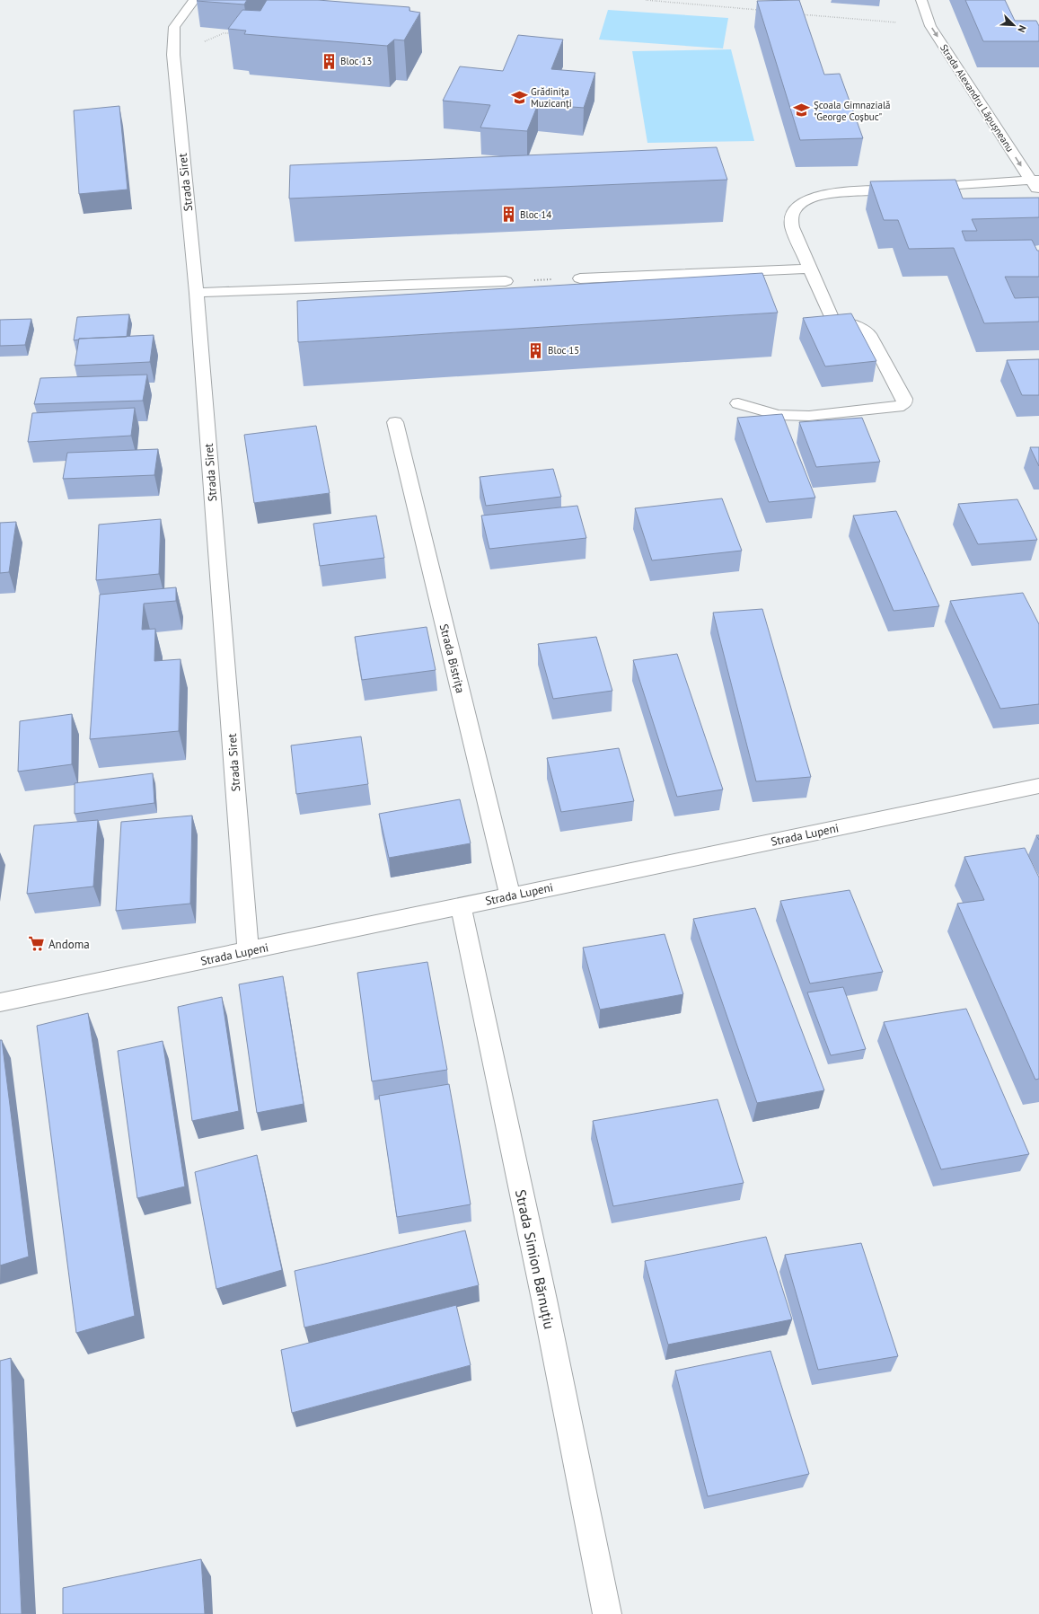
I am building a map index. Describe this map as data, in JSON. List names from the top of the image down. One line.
{"streets":{"street":["Strada Alexandru Lăpușneanu","Strada Siret","Strada Bistrița","Strada Lupeni","Strada Simion Bărnuțiu"]},"crossings":[["Strada Siret","Strada Lupeni"],["Strada Bistrița","Strada Lupeni"],["Strada Lupeni","Strada Simion Bărnuțiu"]],"one_way":["Strada Alexandru Lăpușneanu"],"places":{"building":["Bloc 13","Bloc 14","Bloc 15"],"school or university":["Grădinița Muzicanți","Şcoala Gimnazială \"George Coşbuc\""],"supermarket":["Andoma"]},"north":"bottom right"}
